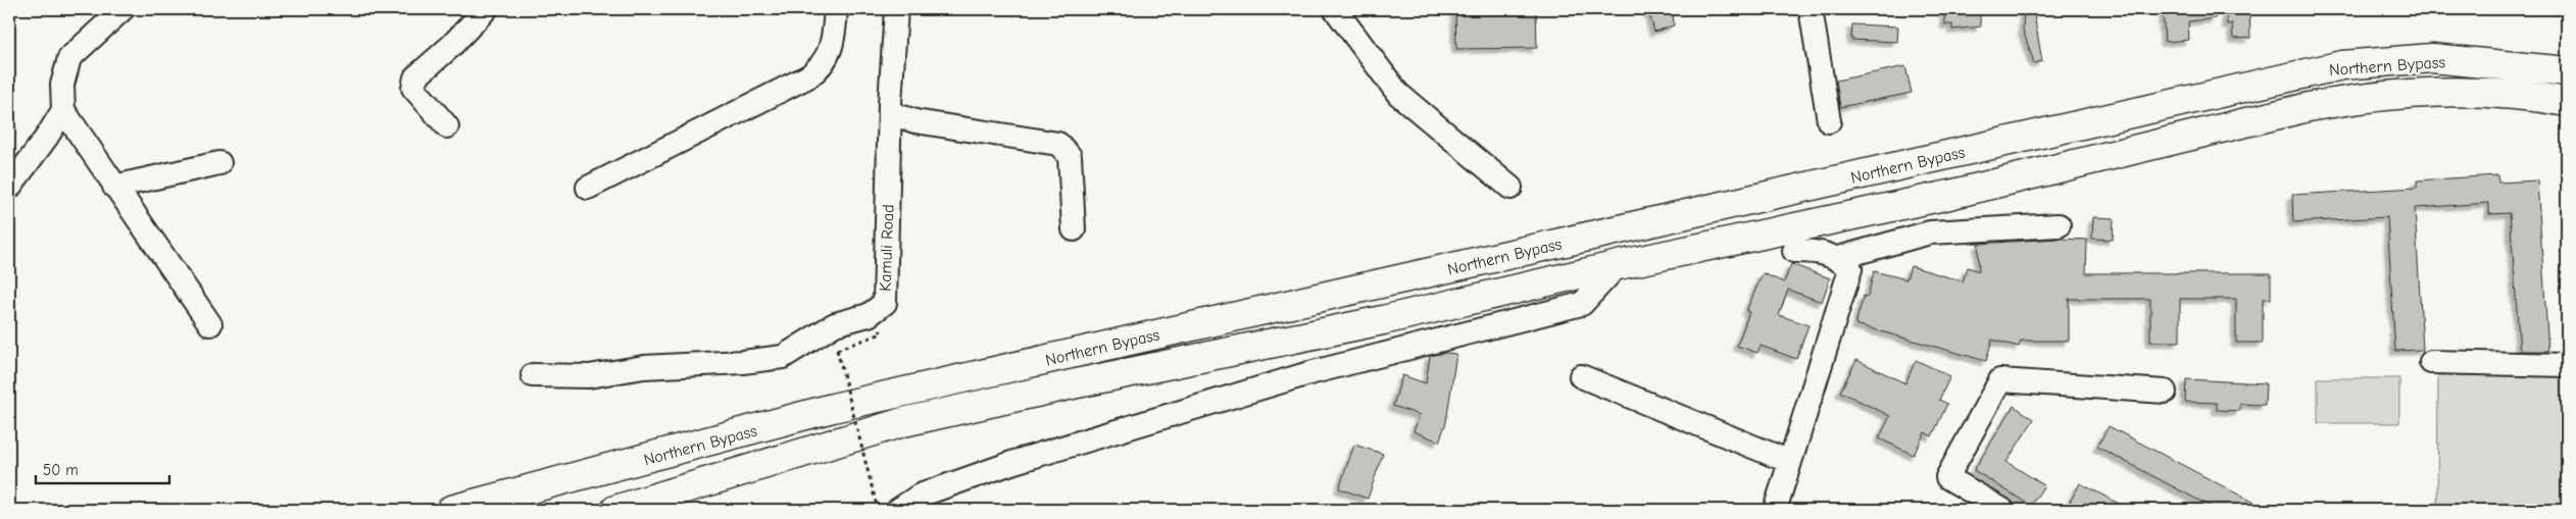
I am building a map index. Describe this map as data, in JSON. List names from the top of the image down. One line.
{"streets":{"highway":["Northern Bypass"],"street":["Kamuli Road"]},"scale_bar":"50 m"}
